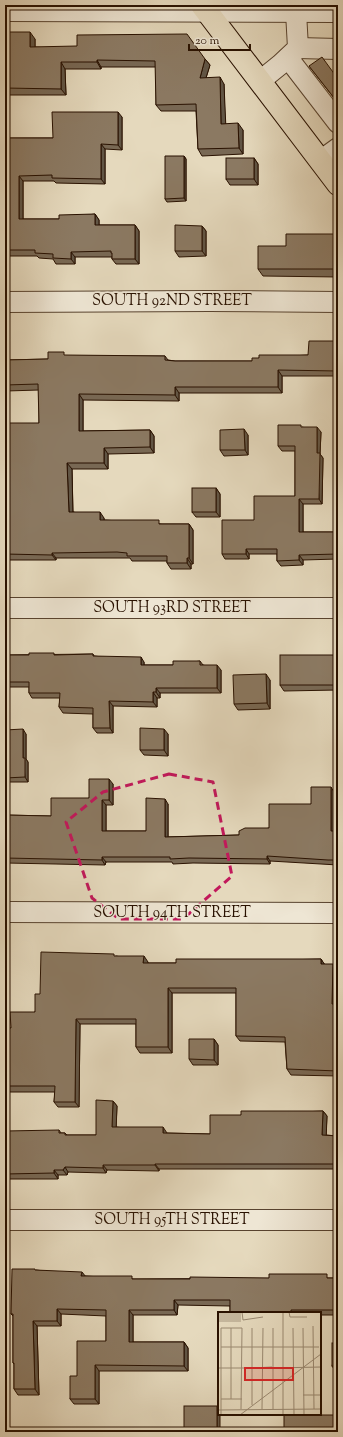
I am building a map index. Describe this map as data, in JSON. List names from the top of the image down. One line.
{"streets":{"street":["SOUTH 92ND STREET","SOUTH 93RD STREET","SOUTH 94TH STREET","SOUTH 95TH STREET"]},"scale_bar":"20 m"}
